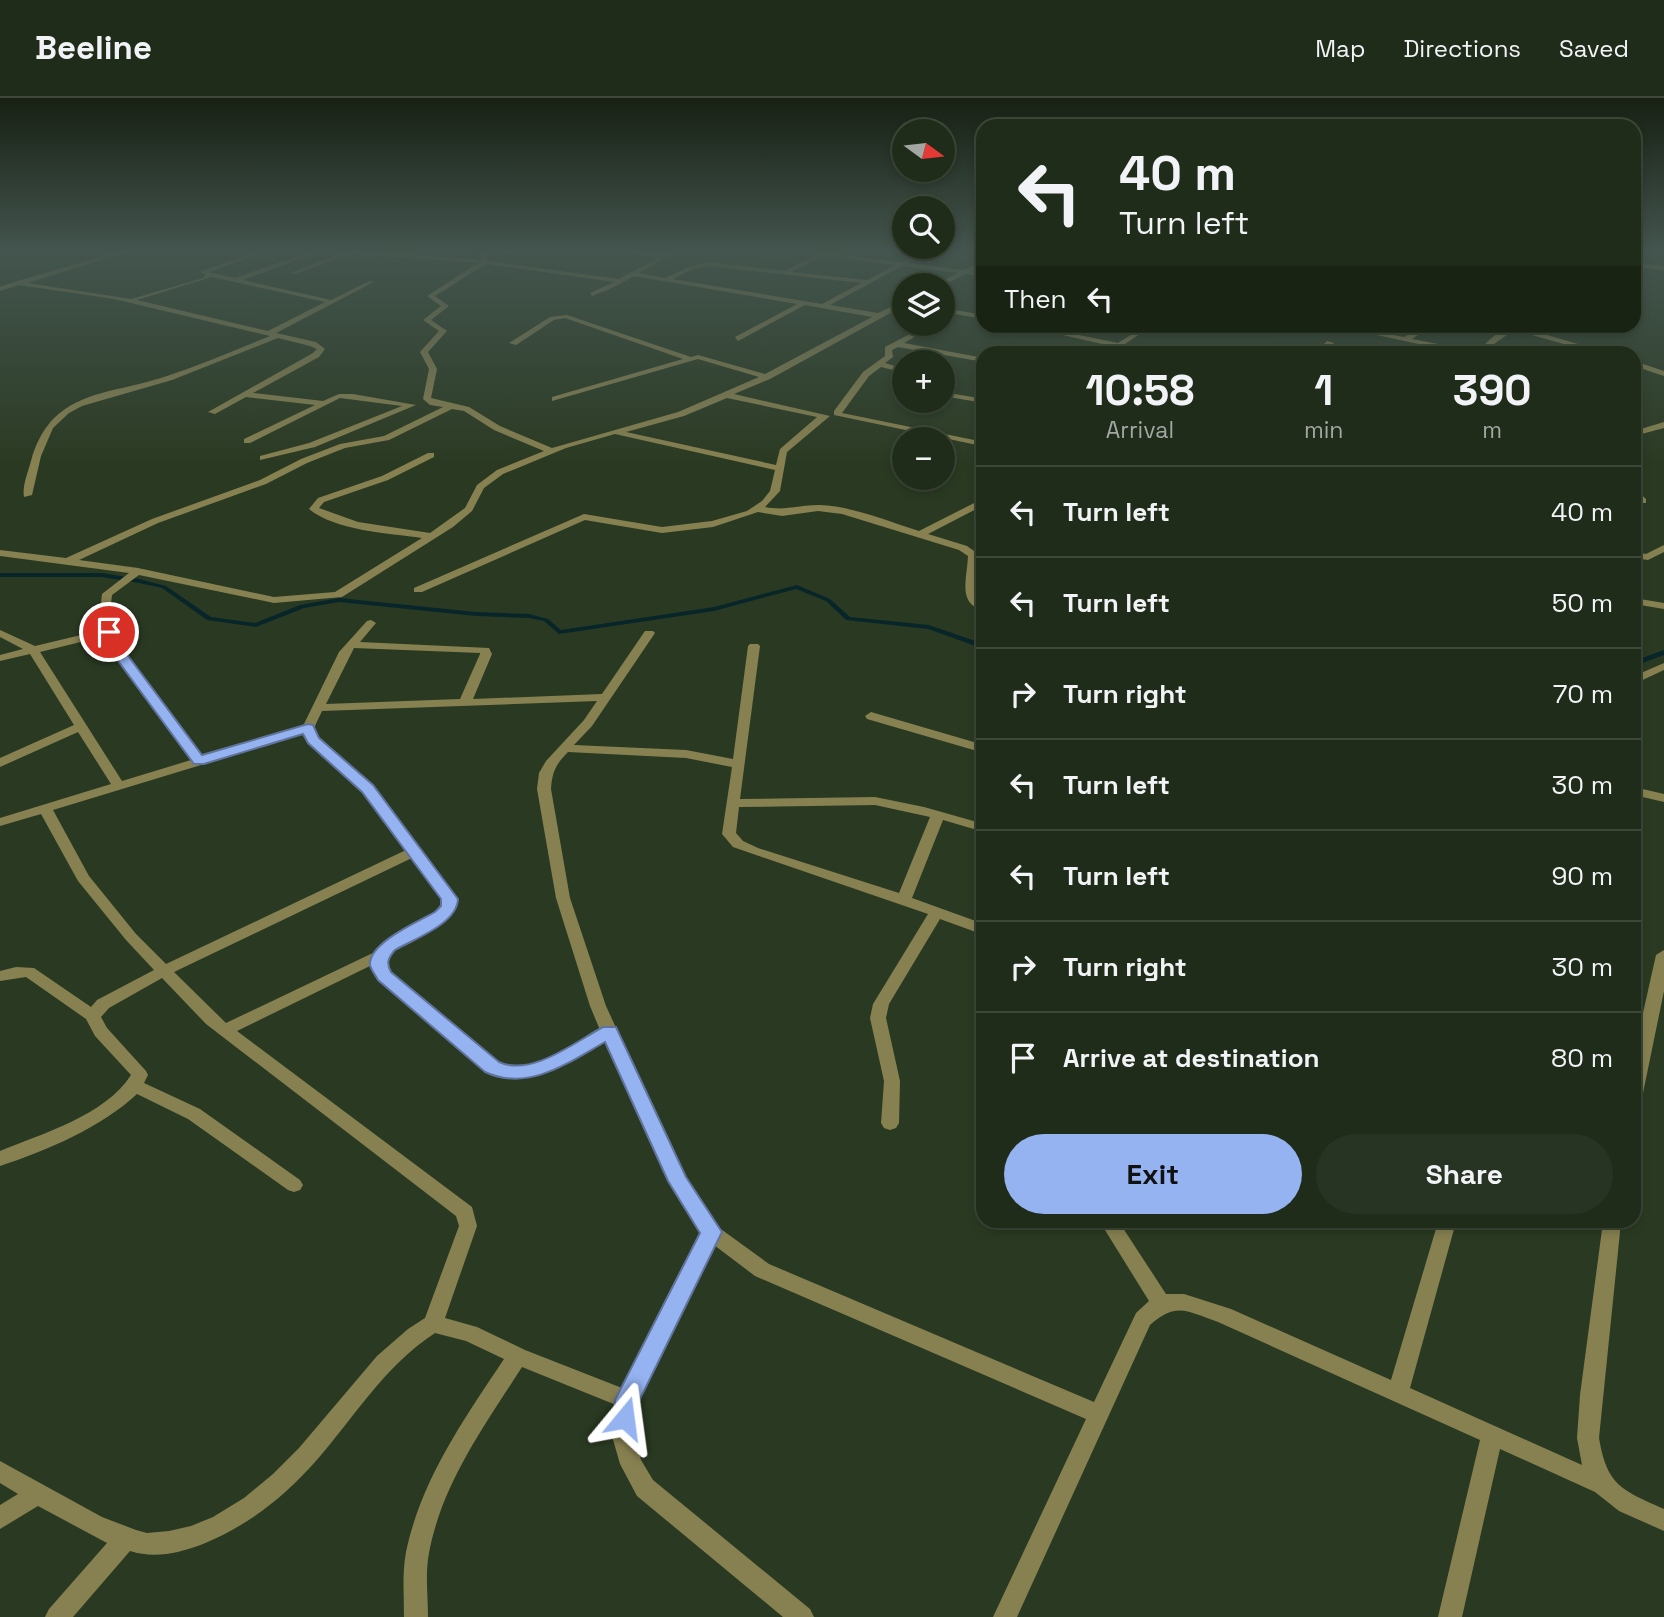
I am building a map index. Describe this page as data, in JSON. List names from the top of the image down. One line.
{"north":"right","page":{"header":"Beeline","nav":["Map","Directions","Saved"],"map_buttons":["+","−"],"turn":["40 m","Turn left"],"then":"Then","eta":["10:58","Arrival","1","min","390","m"],"list":[{"name":"Turn left","value":"40 m"},{"name":"Turn left","value":"50 m"},{"name":"Turn right","value":"70 m"},{"name":"Turn left","value":"30 m"},{"name":"Turn left","value":"90 m"},{"name":"Turn right","value":"30 m"},{"name":"Arrive at destination","value":"80 m"}],"buttons":["Exit","Share"]}}
